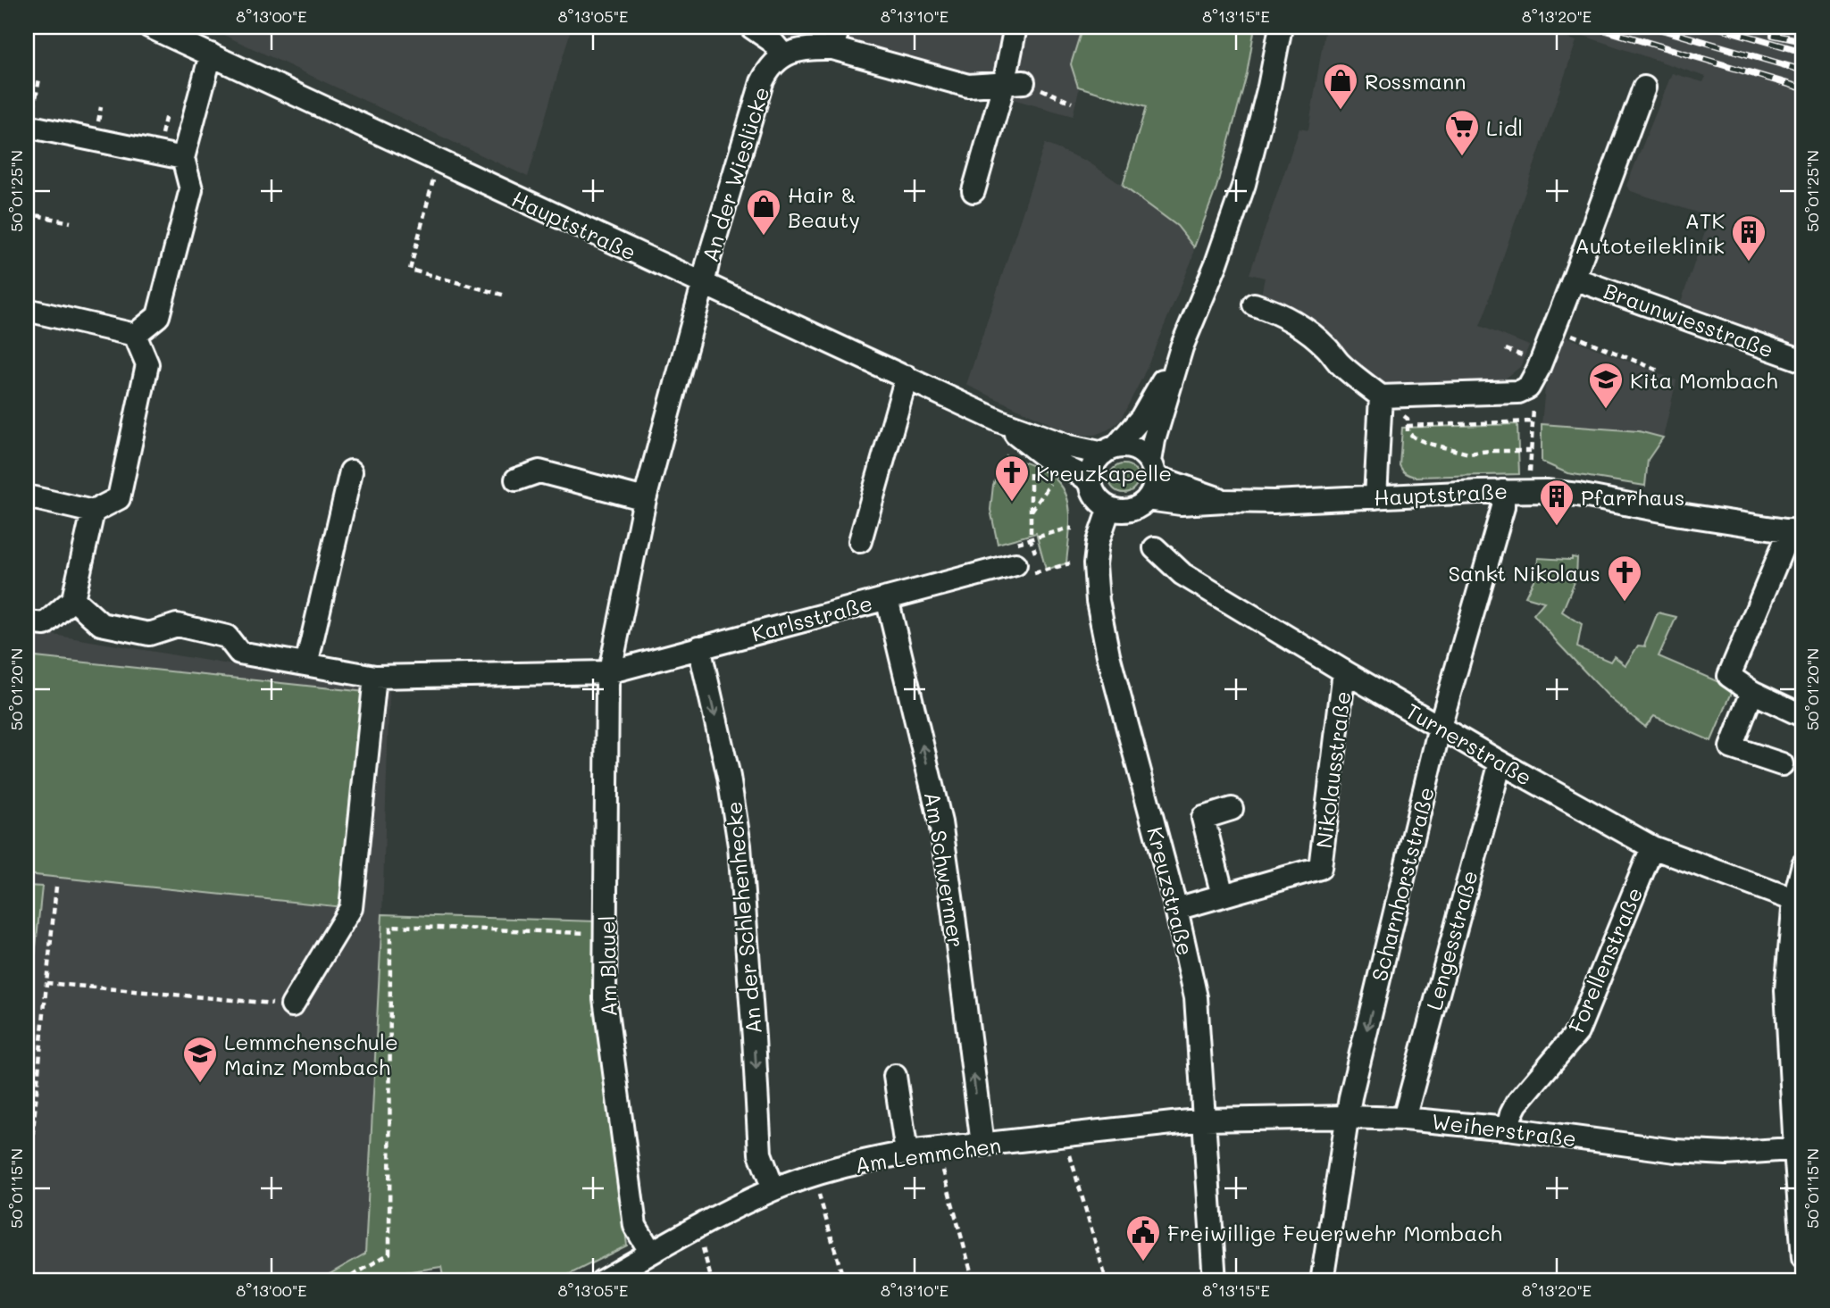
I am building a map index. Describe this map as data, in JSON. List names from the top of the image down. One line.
{"streets":{"street":["An der Wieslücke","Hauptstraße","Braunwiesstraße","Karlsstraße","Turnerstraße","Nikolausstraße","Am Schwermer","Scharnhorststraße","Kreuzstraße","An der Schlehenhecke","Lengesstraße","Forellenstraße","Am Blauel","Weiherstraße","Am Lemmchen"]},"crossings":[["An der Wieslücke","Hauptstraße"],["Hauptstraße","Scharnhorststraße"],["Hauptstraße","Kreuzstraße"],["Karlsstraße","Am Schwermer"],["Karlsstraße","An der Schlehenhecke"],["Karlsstraße","Am Blauel"],["Turnerstraße","Nikolausstraße"],["Turnerstraße","Scharnhorststraße"],["Turnerstraße","Lengesstraße"],["Turnerstraße","Forellenstraße"],["Nikolausstraße","Kreuzstraße"],["Am Schwermer","Am Lemmchen"],["Scharnhorststraße","Weiherstraße"],["Kreuzstraße","Weiherstraße"],["Kreuzstraße","Am Lemmchen"],["An der Schlehenhecke","Am Lemmchen"],["Lengesstraße","Weiherstraße"],["Forellenstraße","Weiherstraße"],["Am Blauel","Am Lemmchen"],["Weiherstraße","Am Lemmchen"]],"one_way":["Am Schwermer","Scharnhorststraße","An der Schlehenhecke"],"places":{"shop":["Rossmann","Hair & Beauty"],"supermarket":["Lidl"],"building":["ATK Autoteileklinik","Pfarrhaus"],"school or university":["Kita Mombach","Lemmchenschule Mainz Mombach"],"church":["Kreuzkapelle","Sankt Nikolaus"],"public building":["Freiwillige Feuerwehr Mombach"]},"coordinates":["8°13'00\"E","8°13'05\"E","8°13'10\"E","8°13'15\"E","8°13'20\"E","50°01'25\"N","50°01'20\"N","50°01'15\"N"]}
